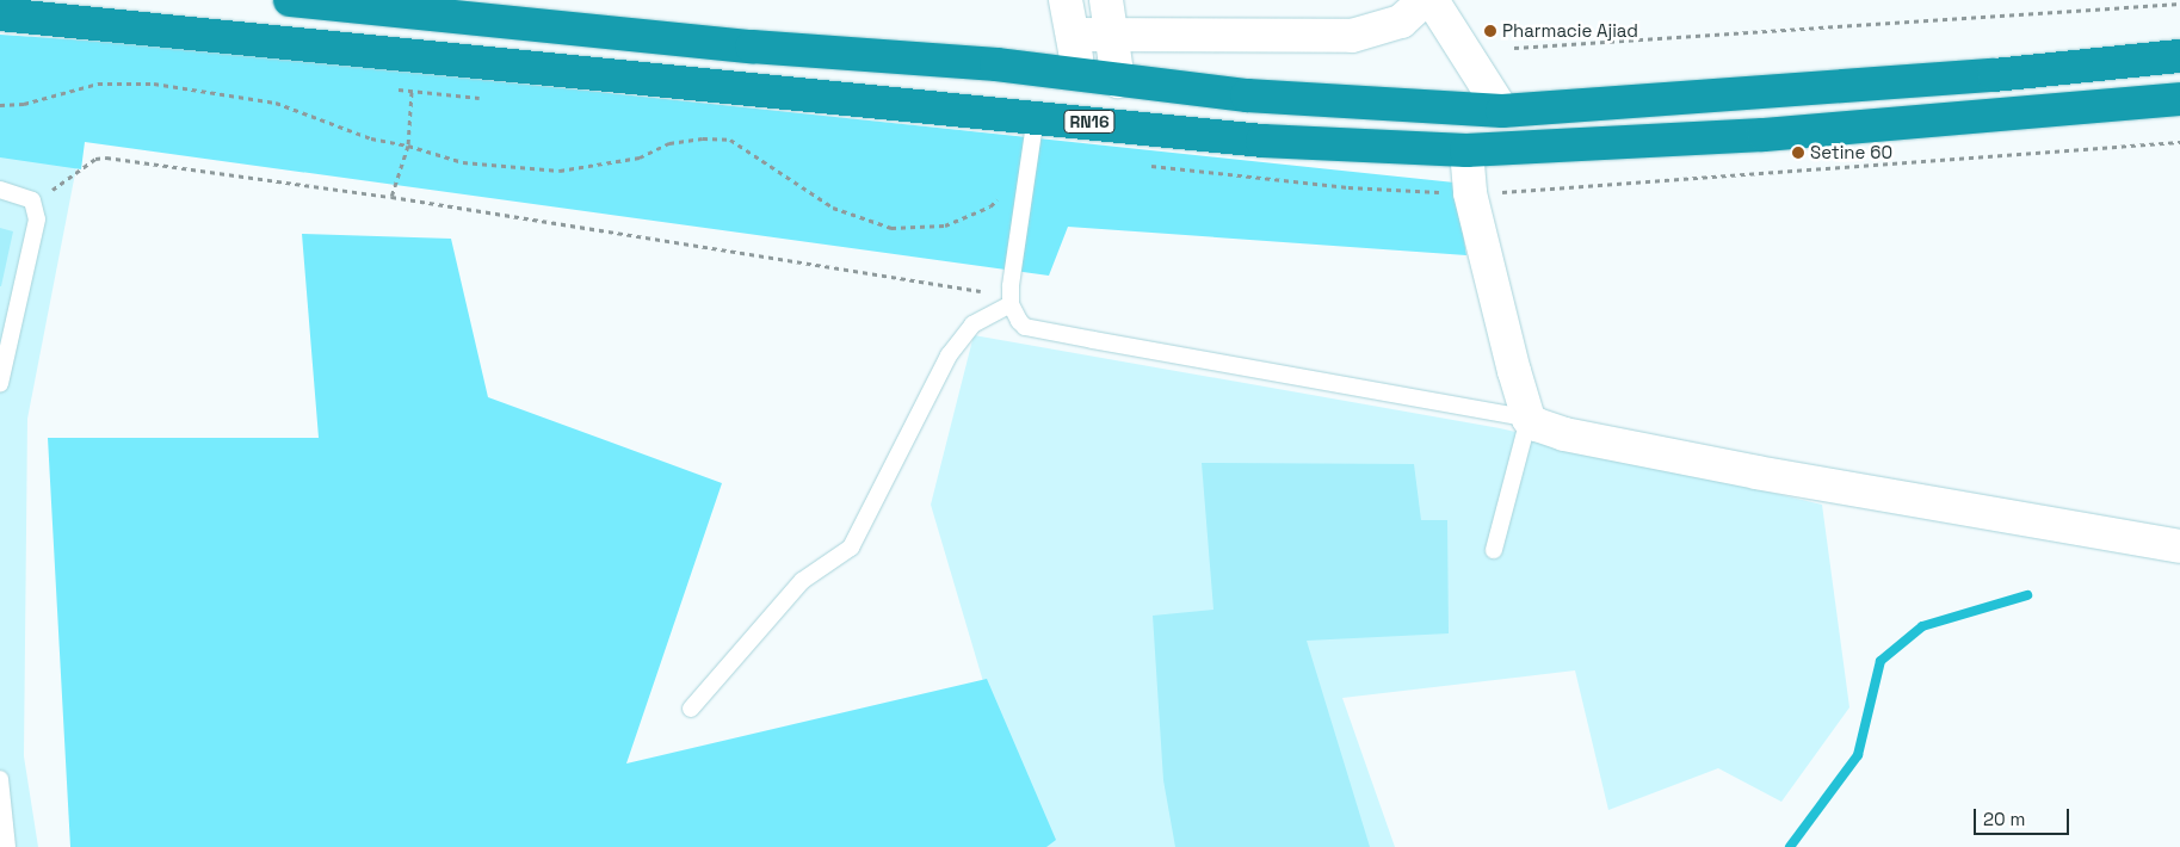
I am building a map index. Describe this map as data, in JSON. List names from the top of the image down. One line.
{"streets":{"highway":["RN16"]},"places":["Pharmacie Ajiad","Setine 60"],"scale_bar":"20 m"}
